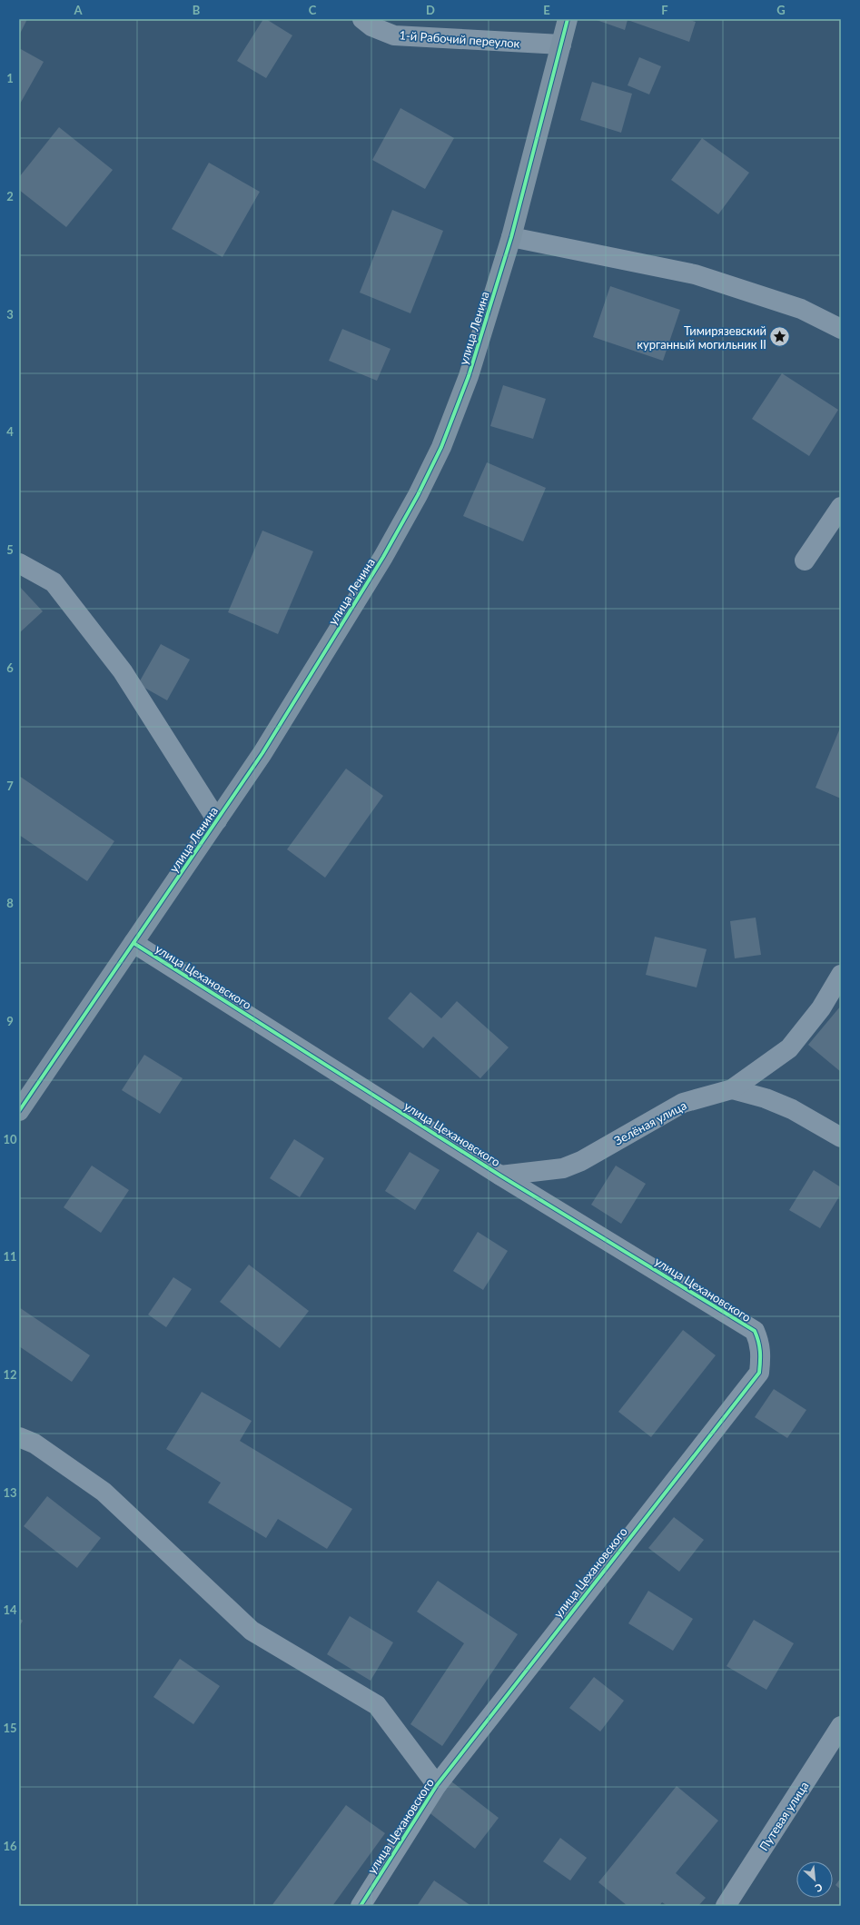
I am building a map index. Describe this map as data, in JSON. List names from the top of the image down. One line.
{"streets":{"street":["1-й Рабочий переулок","улица Ленина","улица Цехановского","Зелёная улица","Путевая улица"]},"crossings":[["1-й Рабочий переулок","улица Ленина"],["улица Ленина","улица Цехановского"],["улица Цехановского","Зелёная улица"]],"places":{"place":["Тимирязевский курганный могильник II"]},"north":"bottom right","grid":{"columns":["A","B","C","D","E","F","G"],"rows":["1","2","3","4","5","6","7","8","9","10","11","12","13","14","15","16"]}}
